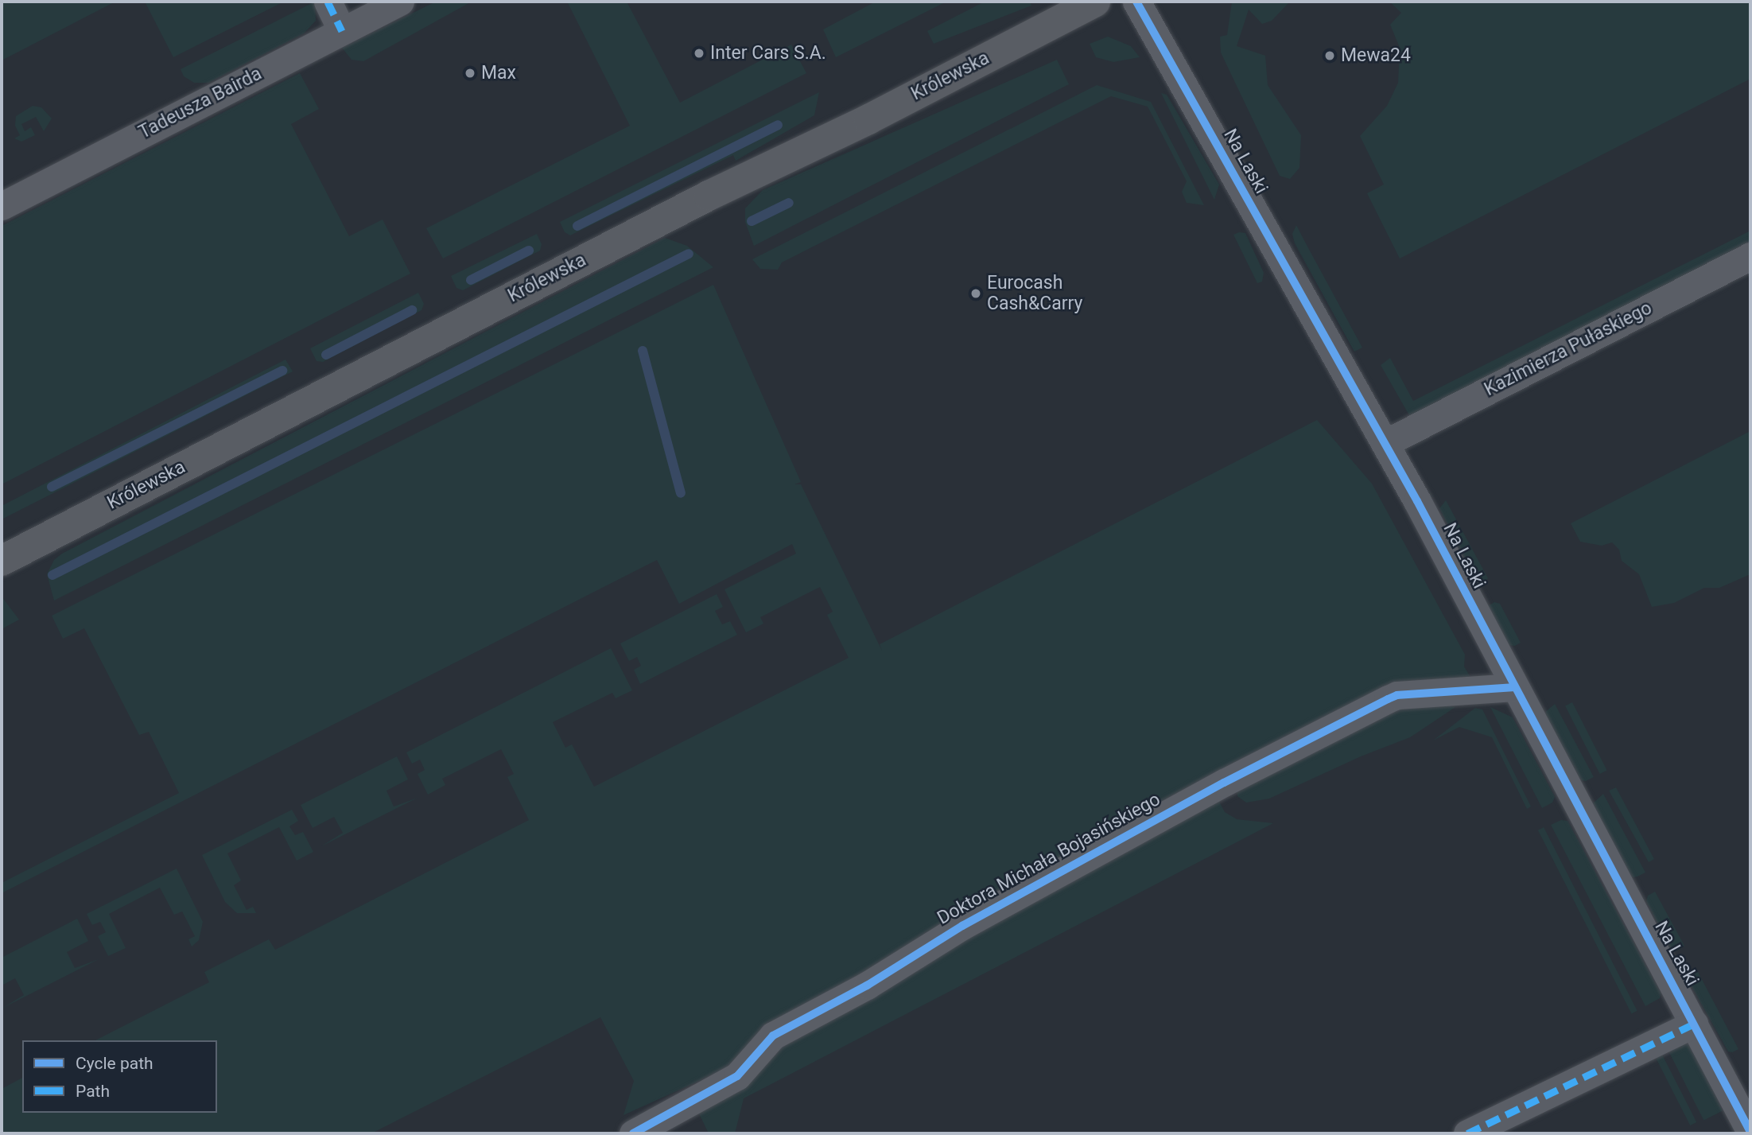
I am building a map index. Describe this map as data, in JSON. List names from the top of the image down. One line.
{"streets":{"main road":["Królewska"],"street":["Tadeusza Bairda","Na Laski","Kazimierza Pułaskiego","Doktora Michała Bojasińskiego"]},"crossings":[["Na Laski","Kazimierza Pułaskiego"],["Na Laski","Doktora Michała Bojasińskiego"]],"places":["Inter Cars S.A.","Mewa24","Max","Eurocash Cash&Carry"],"legend":["Cycle path","Path"]}
